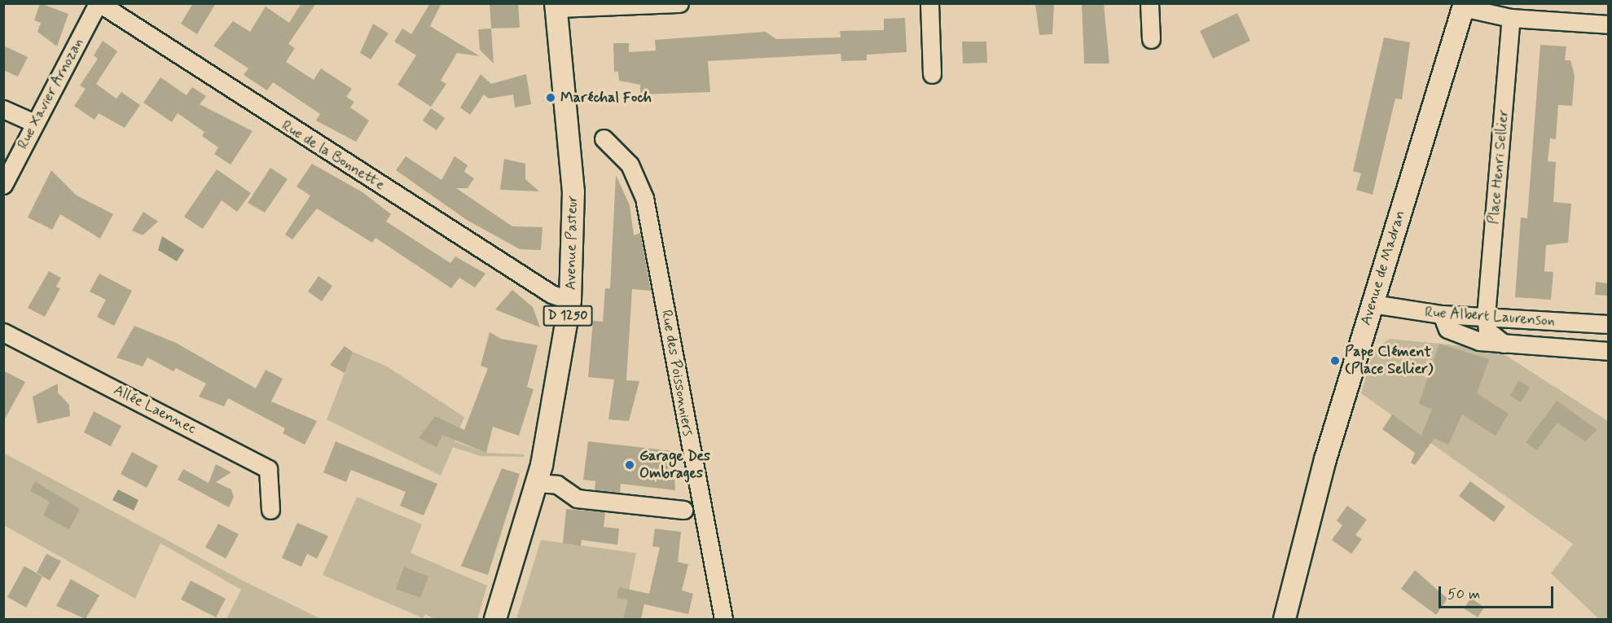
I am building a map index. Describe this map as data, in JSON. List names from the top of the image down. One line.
{"streets":{"main road":["Avenue Pasteur","Avenue de Madran","D 1250"],"street":["Rue Xavier Arnozan","Rue de la Bonnette","Place Henri Sellier","Rue Albert Laurenson","Rue des Poissonniers","Allée Laennec"]},"crossings":[["Rue Xavier Arnozan","Rue de la Bonnette"],["Rue de la Bonnette","Avenue Pasteur"],["Place Henri Sellier","Rue Albert Laurenson"],["Avenue de Madran","Rue Albert Laurenson"]],"places":["Maréchal Foch","Pape Clément (Place Sellier)","Garage Des Ombrages"],"scale_bar":"50 m"}
